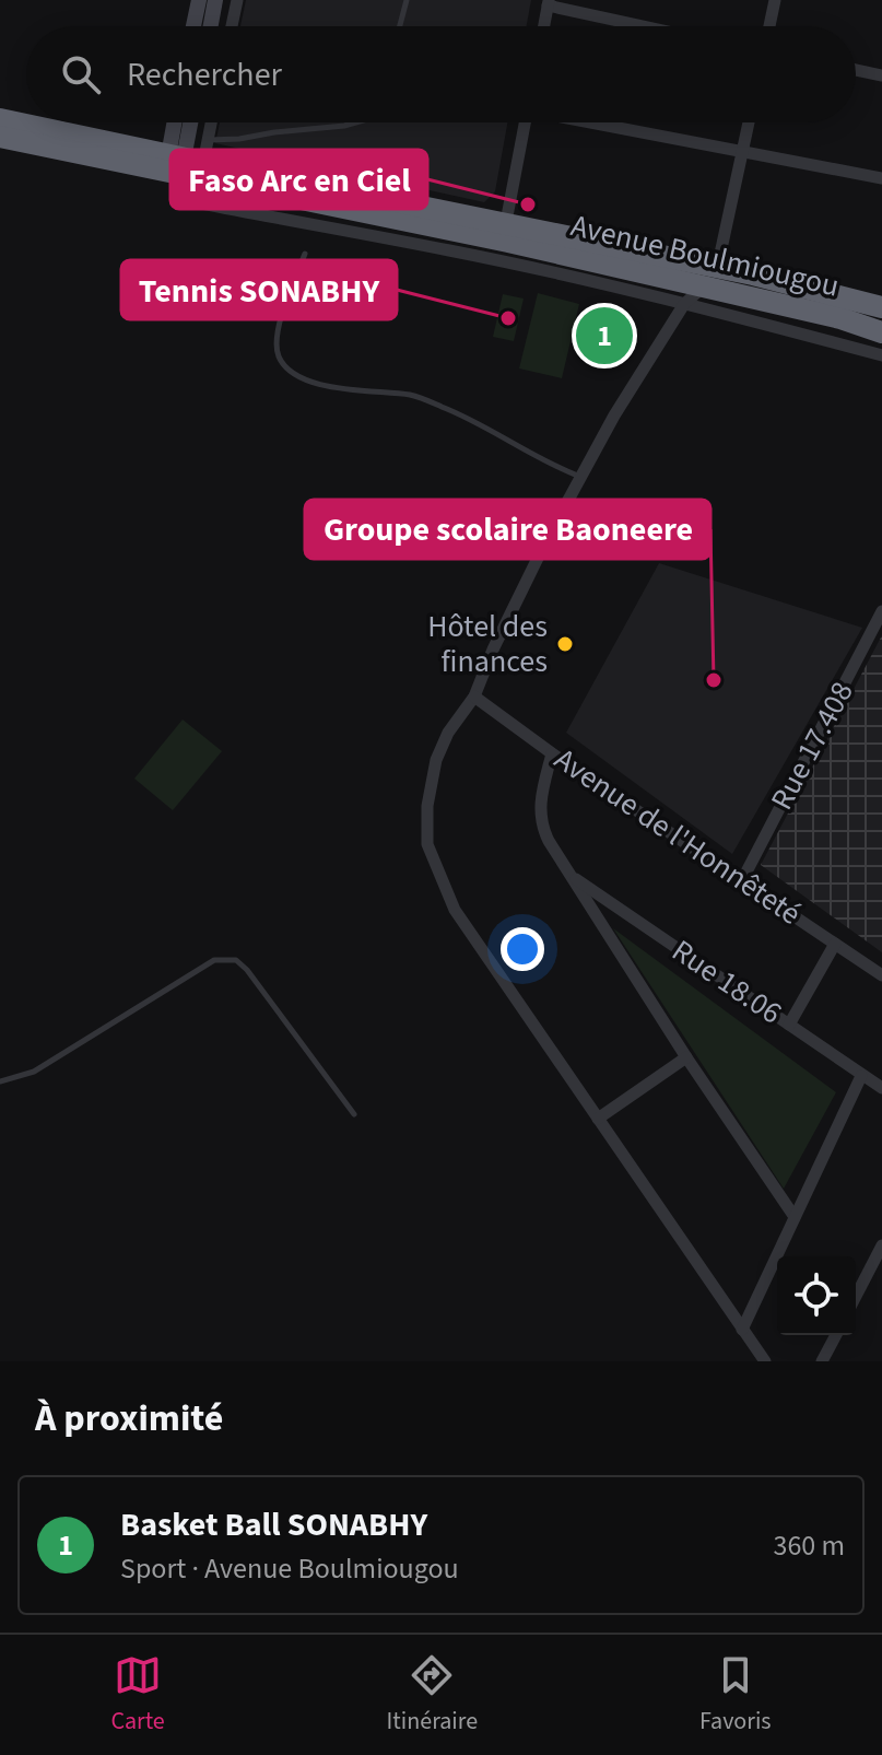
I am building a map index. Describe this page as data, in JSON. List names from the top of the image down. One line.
{"streets":{"highway":["Avenue Boulmiougou"],"street":["Rue 17.408","Avenue de l'Honnêteté","Rue 18.06"]},"crossings":[["Rue 17.408","Avenue de l'Honnêteté"]],"places":["Faso Arc en Ciel","Tennis SONABHY","Hôtel des finances","Groupe scolaire Baoneere"],"page":{"search":"Rechercher","pins":"1","heading":"À proximité","list":[{"mark":"1","name":"Basket Ball SONABHY","note":"Sport · Avenue Boulmiougou","value":"360 m"}],"nav":["Carte","Itinéraire","Favoris"]}}
